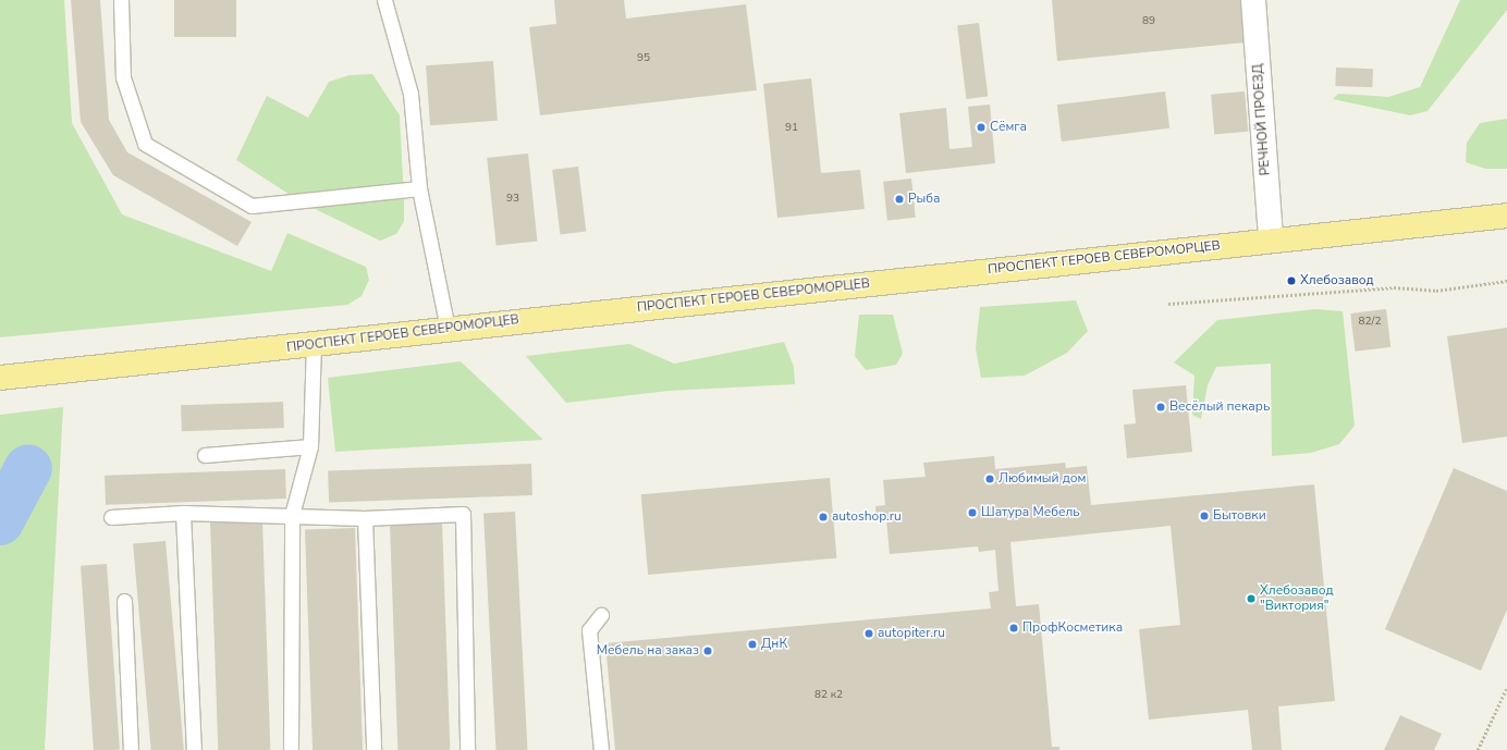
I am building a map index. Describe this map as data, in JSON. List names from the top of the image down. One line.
{"streets":{"main road":["ПРОСПЕКТ ГЕРОЕВ СЕВЕРОМОРЦЕВ"],"street":["РЕЧНОЙ ПРОЕЗД"]},"crossings":[["РЕЧНОЙ ПРОЕЗД","ПРОСПЕКТ ГЕРОЕВ СЕВЕРОМОРЦЕВ"]],"places":["Сёмга","Рыба","Хлебозавод","Весёлый пекарь","Любимый дом","Шатура Мебель","Бытовки","autoshop.ru","Хлебозавод \"Виктория\"","ПрофКосметика","autopiter.ru","ДнК","Мебель на заказ"],"house_numbers":["89","95","91","93","82/2","82 к2"]}
